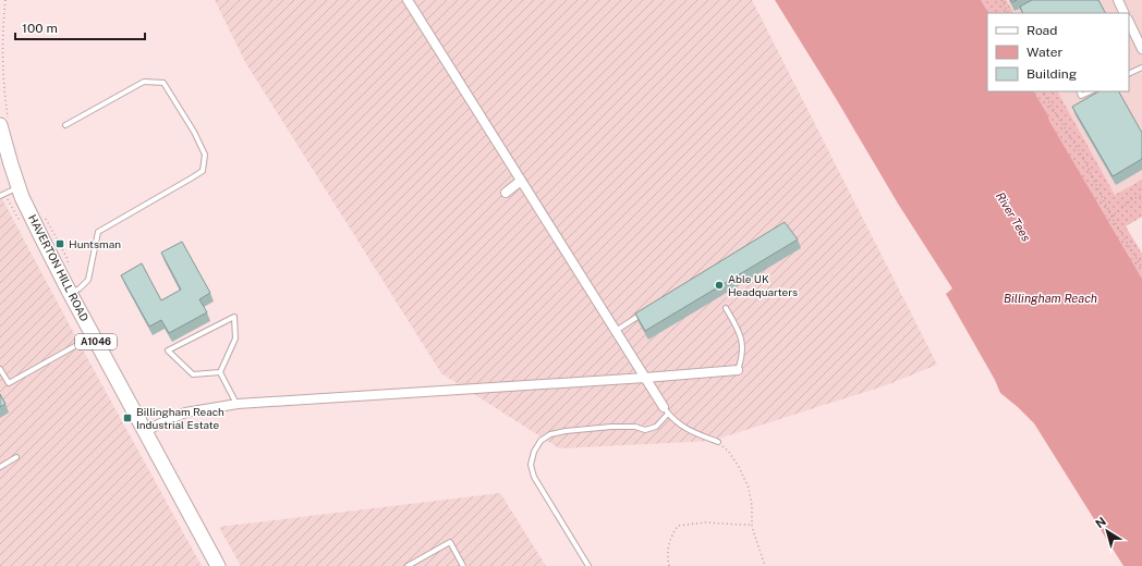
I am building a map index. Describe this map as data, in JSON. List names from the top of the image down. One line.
{"streets":{"main road":["HAVERTON HILL ROAD","A1046"]},"water":["River Tees","Billingham Reach"],"places":{"transit":["Huntsman","Billingham Reach Industrial Estate"],"other":["Able UK Headquarters"]},"legend":["Road","Water","Building"],"scale_bar":"100 m","north":"top left"}
